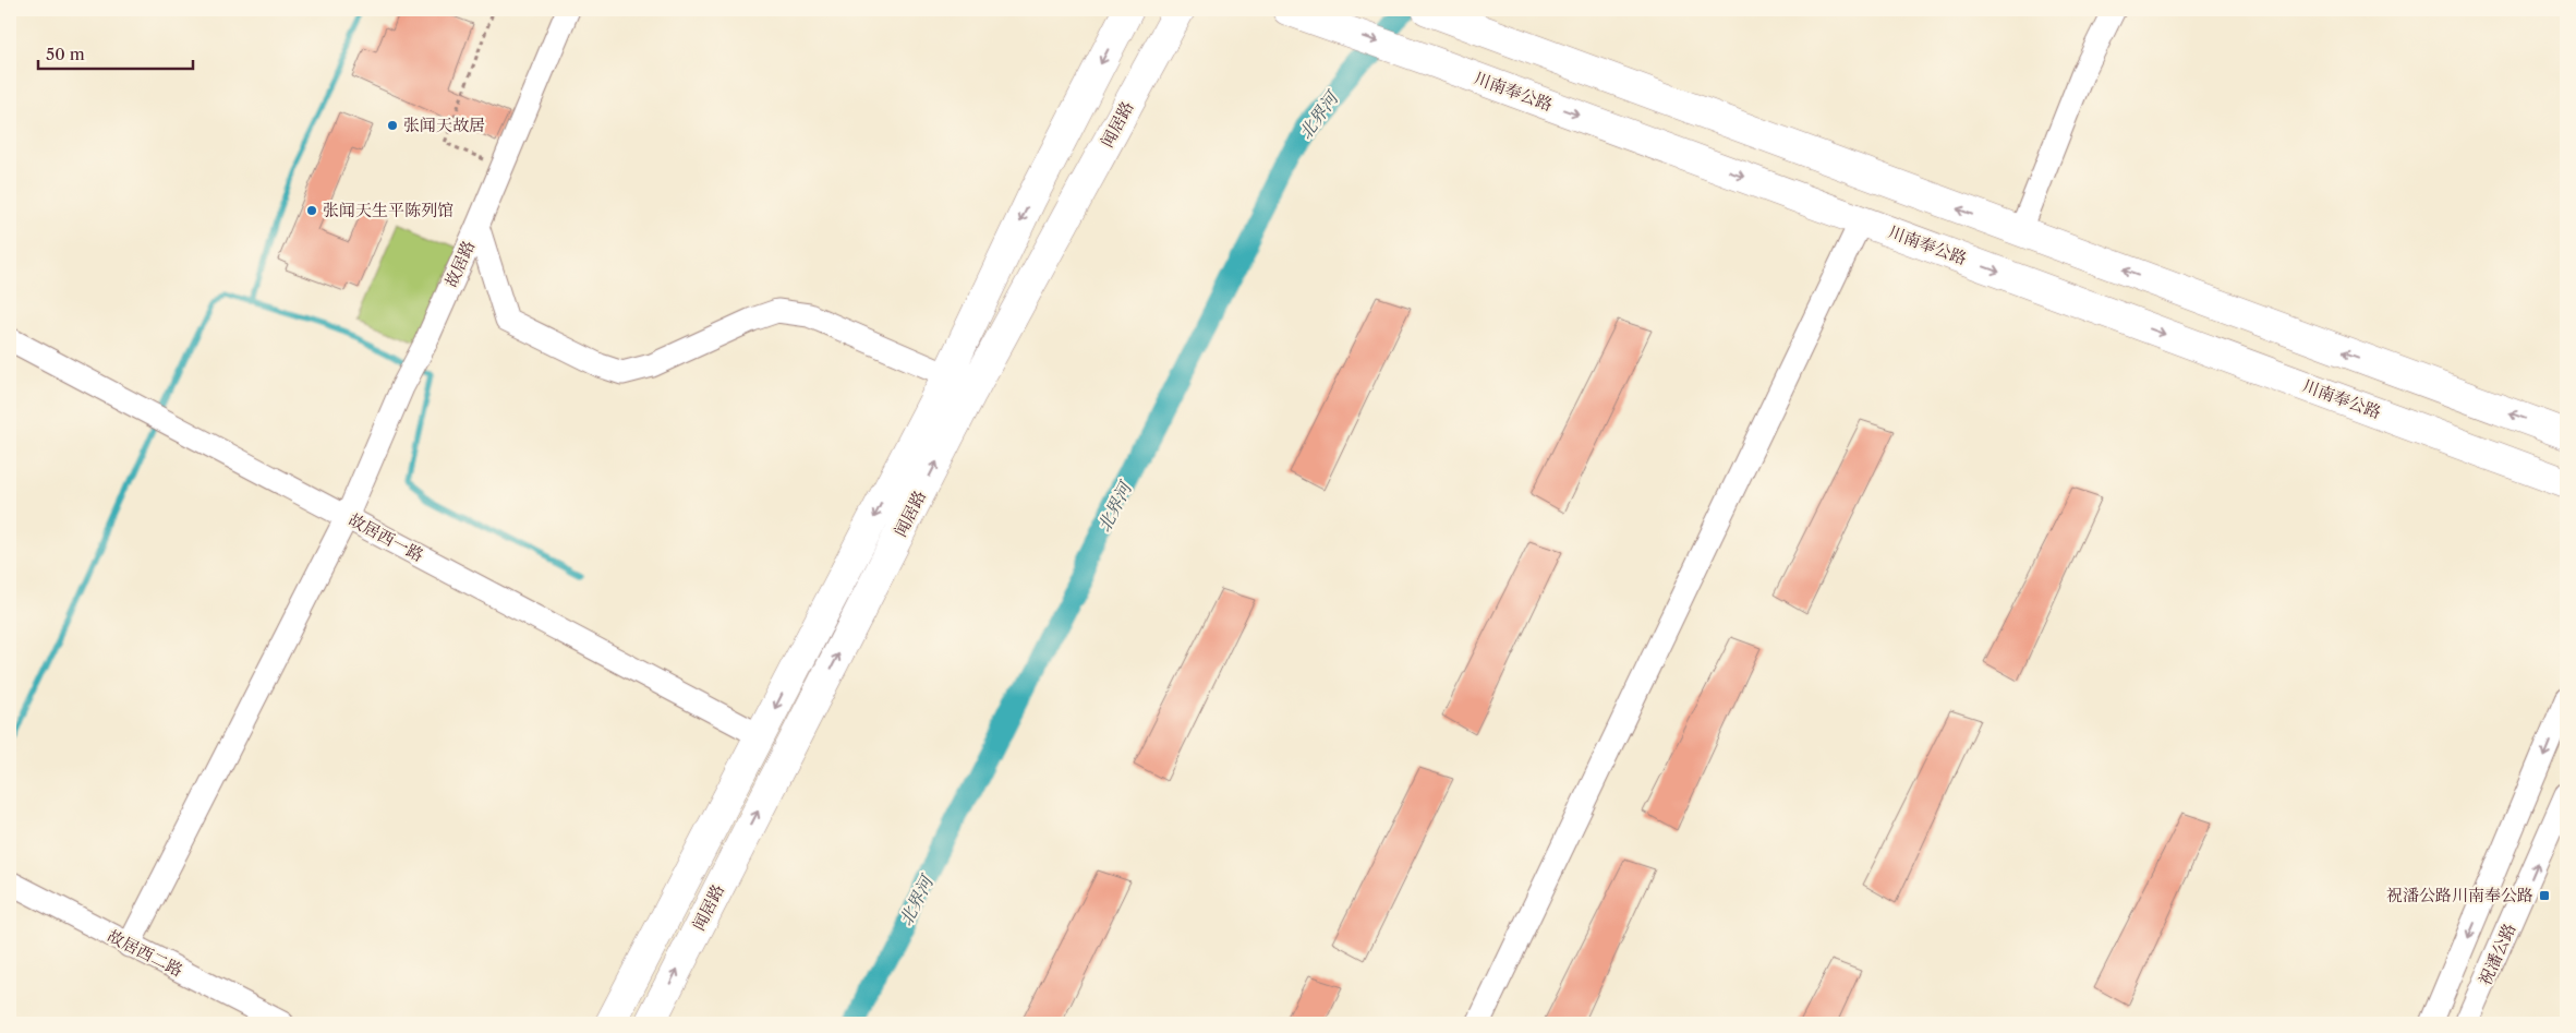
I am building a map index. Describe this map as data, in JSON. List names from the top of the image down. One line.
{"streets":{"main road":["川南奉公路","闻居路"],"street":["故居路","故居西一路","故居西二路","祝潘公路"]},"crossings":[["故居路","故居西一路"],["故居路","故居西二路"]],"water":["北界河"],"places":{"other":["张闻天故居","张闻天生平陈列馆"],"transit":["祝潘公路川南奉公路"]},"scale_bar":"50 m"}
